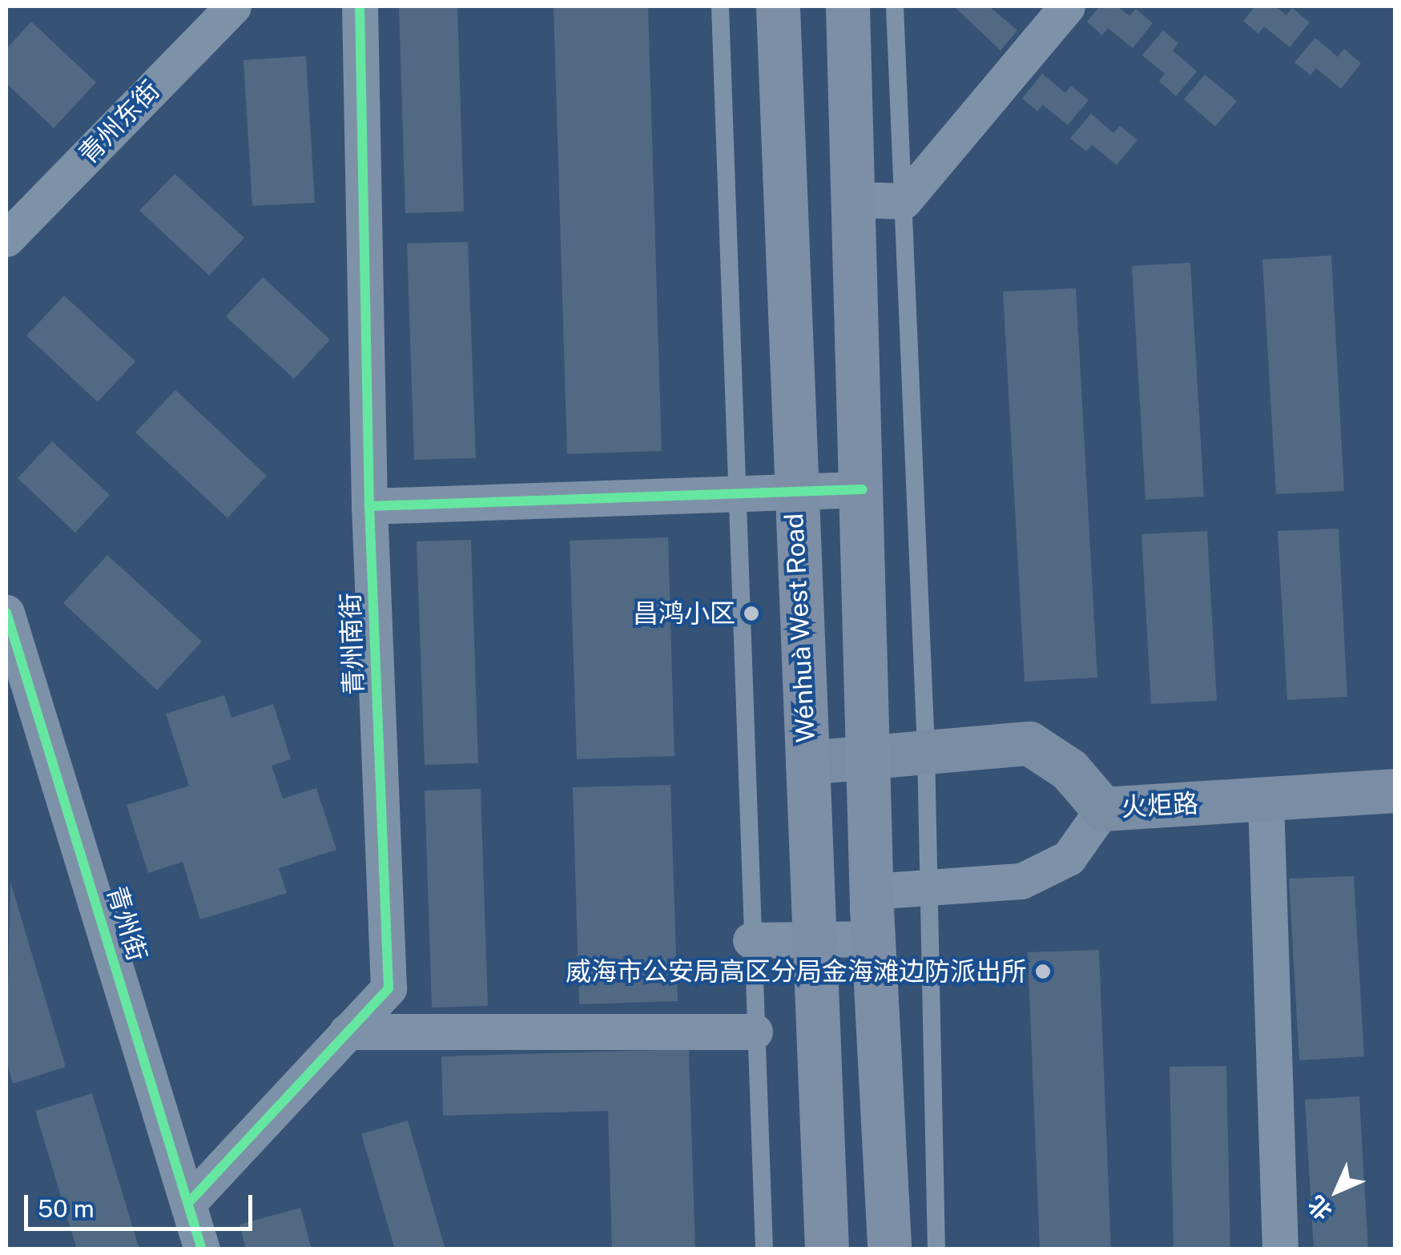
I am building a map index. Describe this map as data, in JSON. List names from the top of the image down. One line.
{"streets":{"main road":["Wénhuà West Road","火炬路"],"street":["青州东街","青州南街","青州街"]},"crossings":[["Wénhuà West Road","火炬路"],["青州南街","青州街"]],"places":["昌鸿小区","威海市公安局高区分局金海滩边防派出所"],"scale_bar":"50 m","north":"bottom left"}
